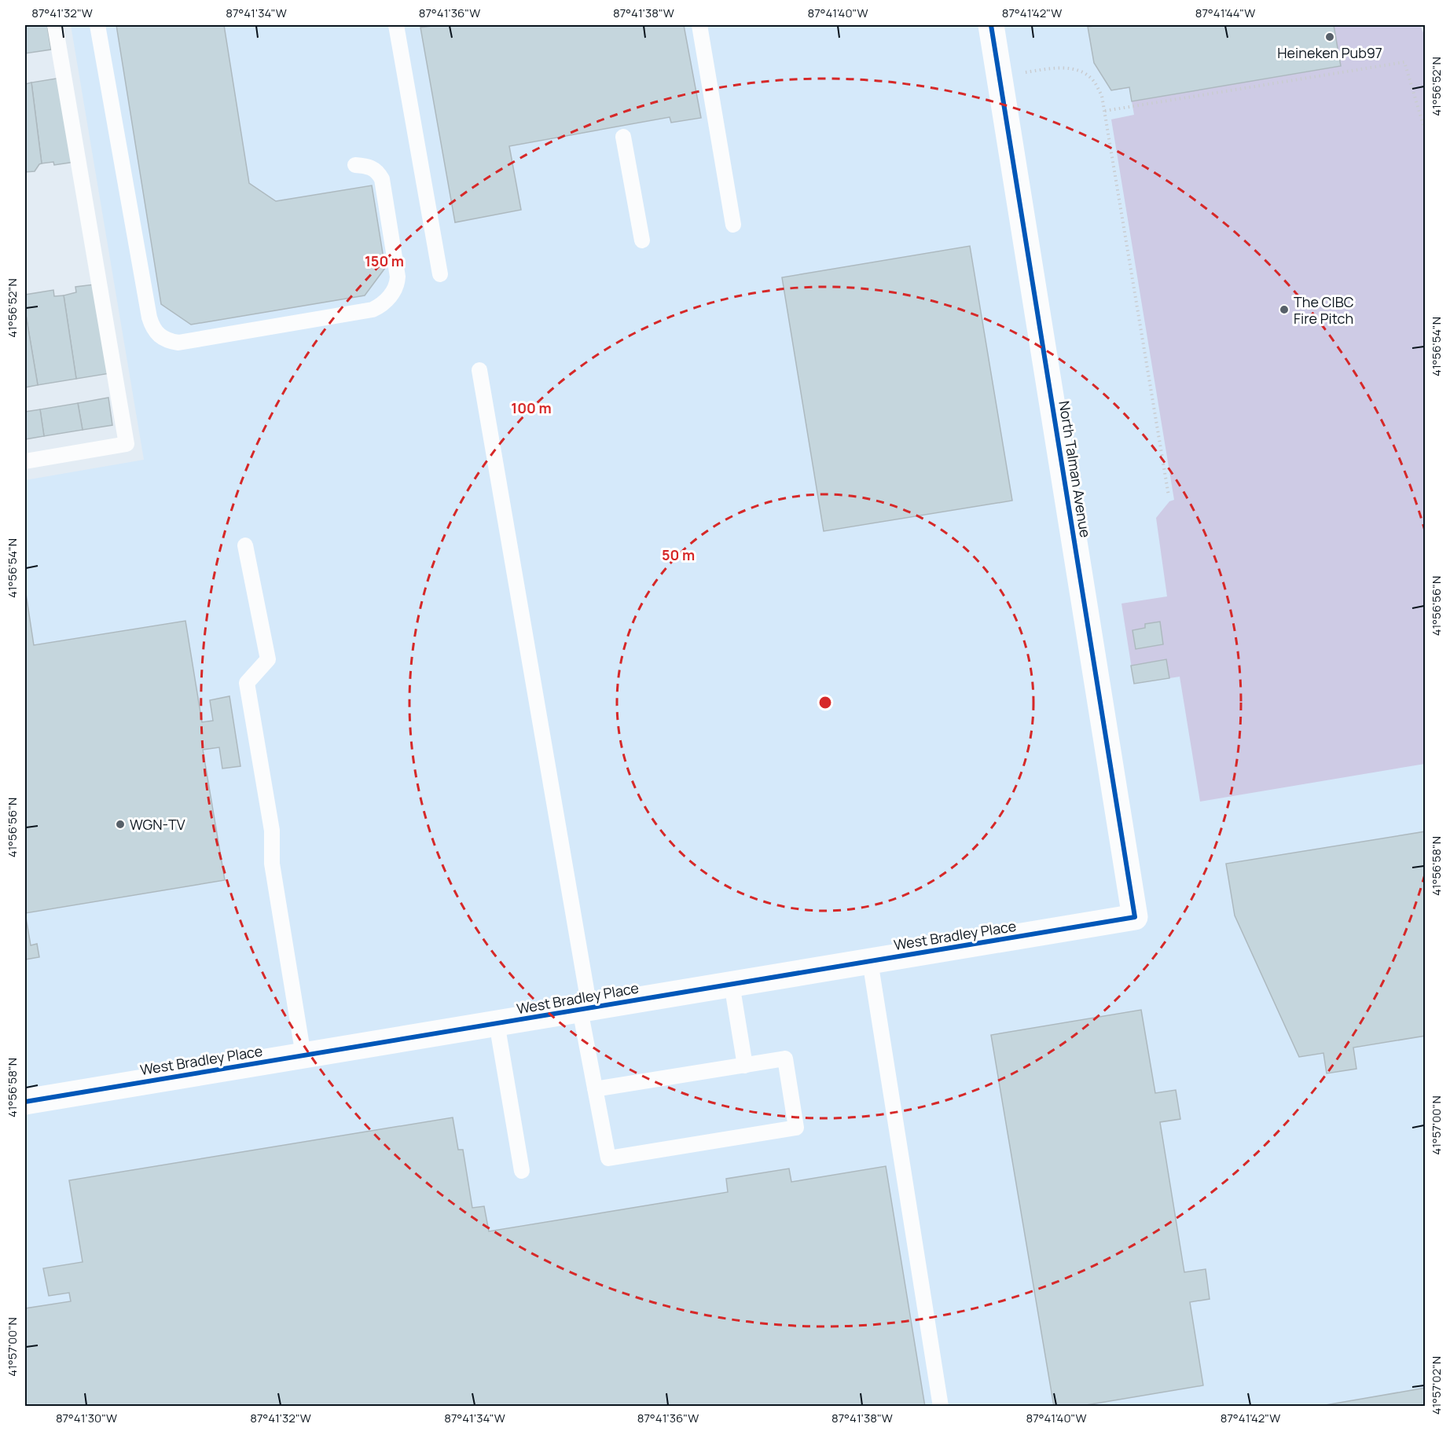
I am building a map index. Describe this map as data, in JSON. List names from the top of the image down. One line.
{"streets":{"street":["North Talman Avenue","West Bradley Place"]},"crossings":[["North Talman Avenue","West Bradley Place"]],"places":["Heineken Pub97","The CIBC Fire Pitch","WGN-TV"],"coordinates":["87°41'32\"W","87°41'34\"W","87°41'36\"W","87°41'38\"W","87°41'40\"W","87°41'42\"W","87°41'44\"W","41°56'52\"N","41°56'54\"N","41°56'56\"N","41°56'58\"N","41°57'00\"N","41°57'02\"N","87°41'30\"W"],"rings":["150 m","100 m","50 m"]}
